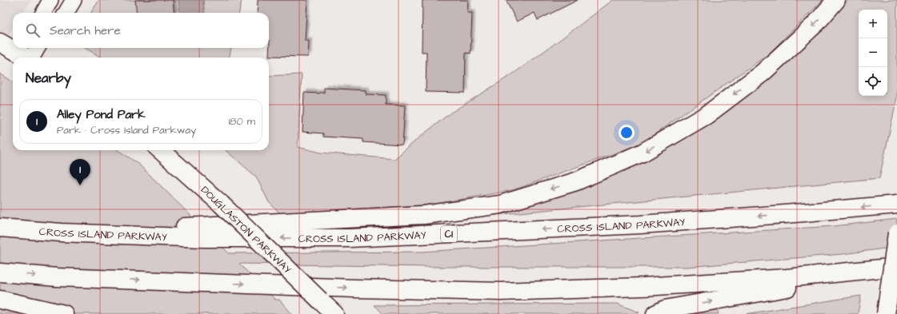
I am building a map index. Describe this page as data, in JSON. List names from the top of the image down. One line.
{"streets":{"main road":["CROSS ISLAND PARKWAY","DOUGLASTON PARKWAY","CI"]},"page":{"map_buttons":["+","−"],"search":"Search here","heading":"Nearby","list":[{"mark":"1","name":"Alley Pond Park","note":"Park · Cross Island Parkway","value":"180 m"}],"pins":"1"}}
